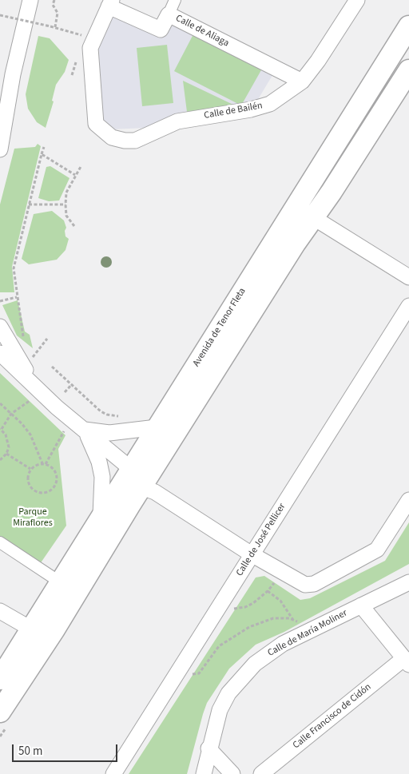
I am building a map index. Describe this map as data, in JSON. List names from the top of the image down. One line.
{"streets":{"main road":["Avenida de Tenor Fleta"],"street":["Calle de Aliaga","Calle de Bailén","Calle de José Pellicer","Calle de María Moliner","Calle Francisco de Cidón"]},"crossings":[["Calle de Aliaga","Calle de Bailén"]],"parks":["Parque Miraflores"],"scale_bar":"50 m"}
